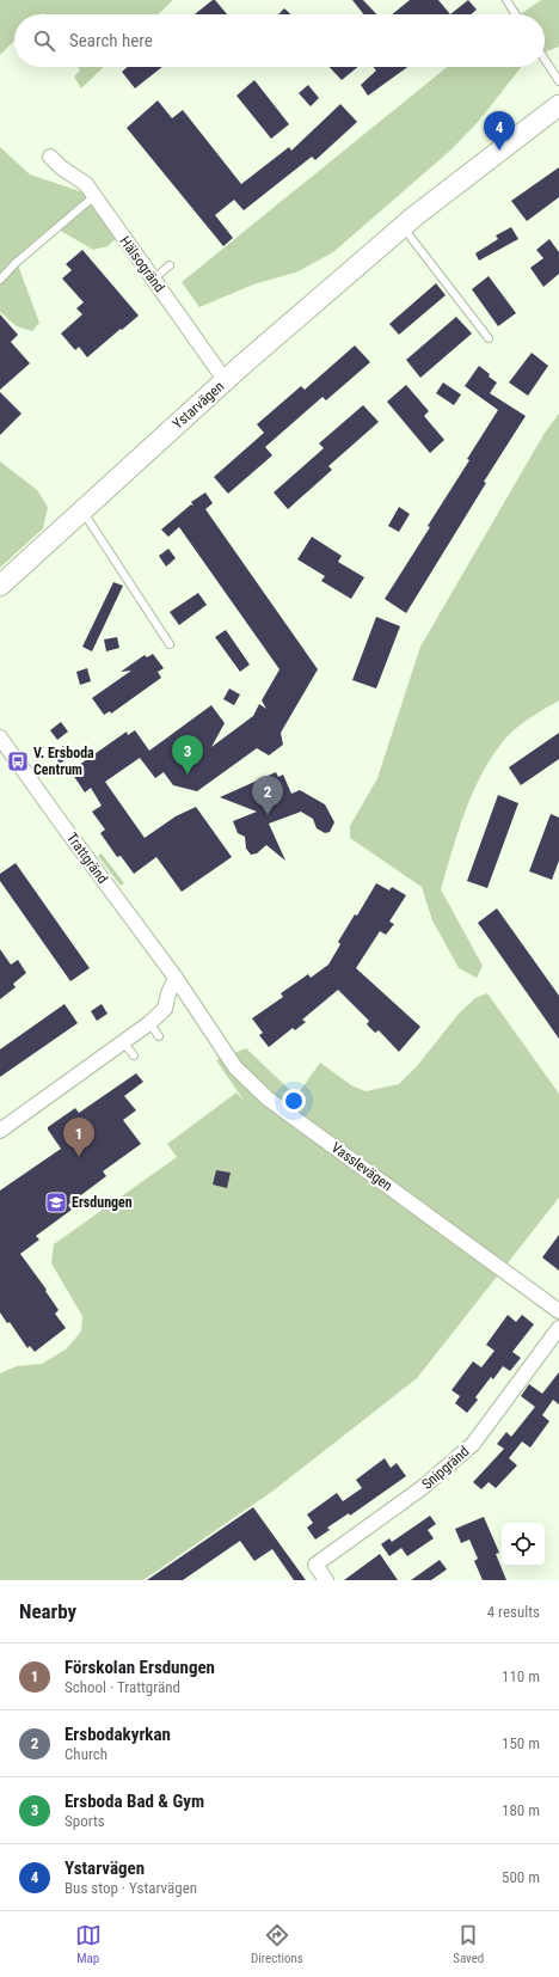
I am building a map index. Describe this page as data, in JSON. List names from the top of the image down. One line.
{"streets":{"street":["Hälsogränd","Ystarvägen","Trattgränd","Vasslevägen","Snipgränd"]},"crossings":[["Hälsogränd","Ystarvägen"],["Trattgränd","Vasslevägen"]],"places":{"bus stop":["V. Ersboda Centrum"],"school or university":["Ersdungen"]},"page":{"search":"Search here","pins":["4","3","2","1"],"heading":["Nearby","4 results"],"list":[{"mark":"1","name":"Förskolan Ersdungen","note":"School · Trattgränd","value":"110 m"},{"mark":"2","name":"Ersbodakyrkan","note":"Church","value":"150 m"},{"mark":"3","name":"Ersboda Bad & Gym","note":"Sports","value":"180 m"},{"mark":"4","name":"Ystarvägen","note":"Bus stop · Ystarvägen","value":"500 m"}],"nav":["Map","Directions","Saved"]}}
